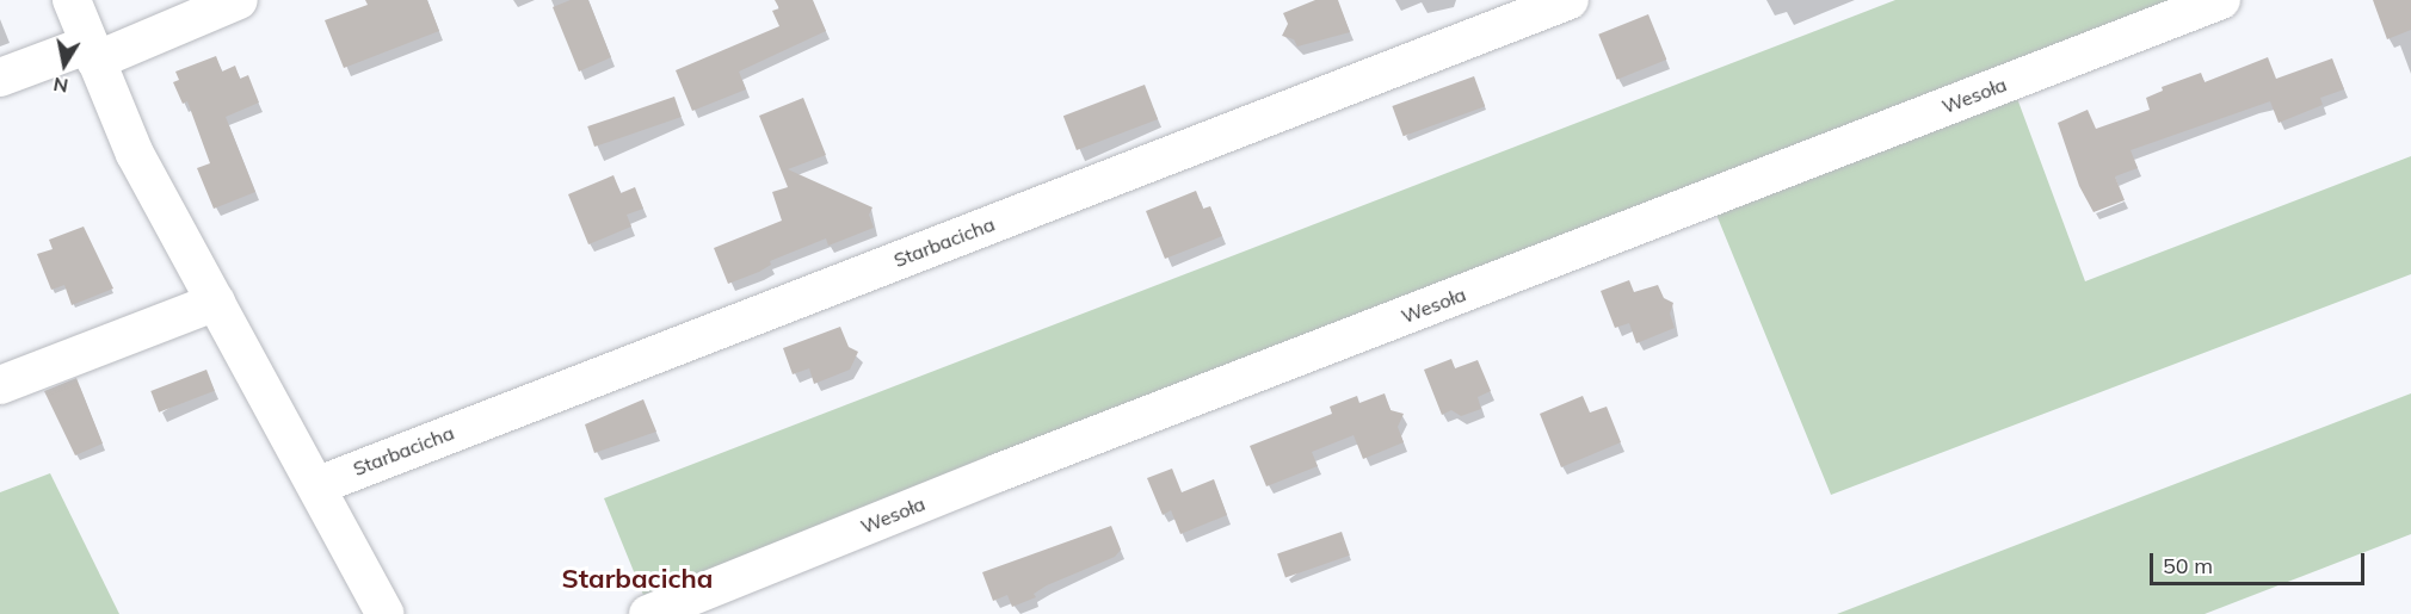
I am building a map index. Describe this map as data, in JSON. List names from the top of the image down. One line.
{"streets":{"street":["Wesoła","Starbacicha"]},"districts":["Starbacicha"],"scale_bar":"50 m","north":"bottom"}
